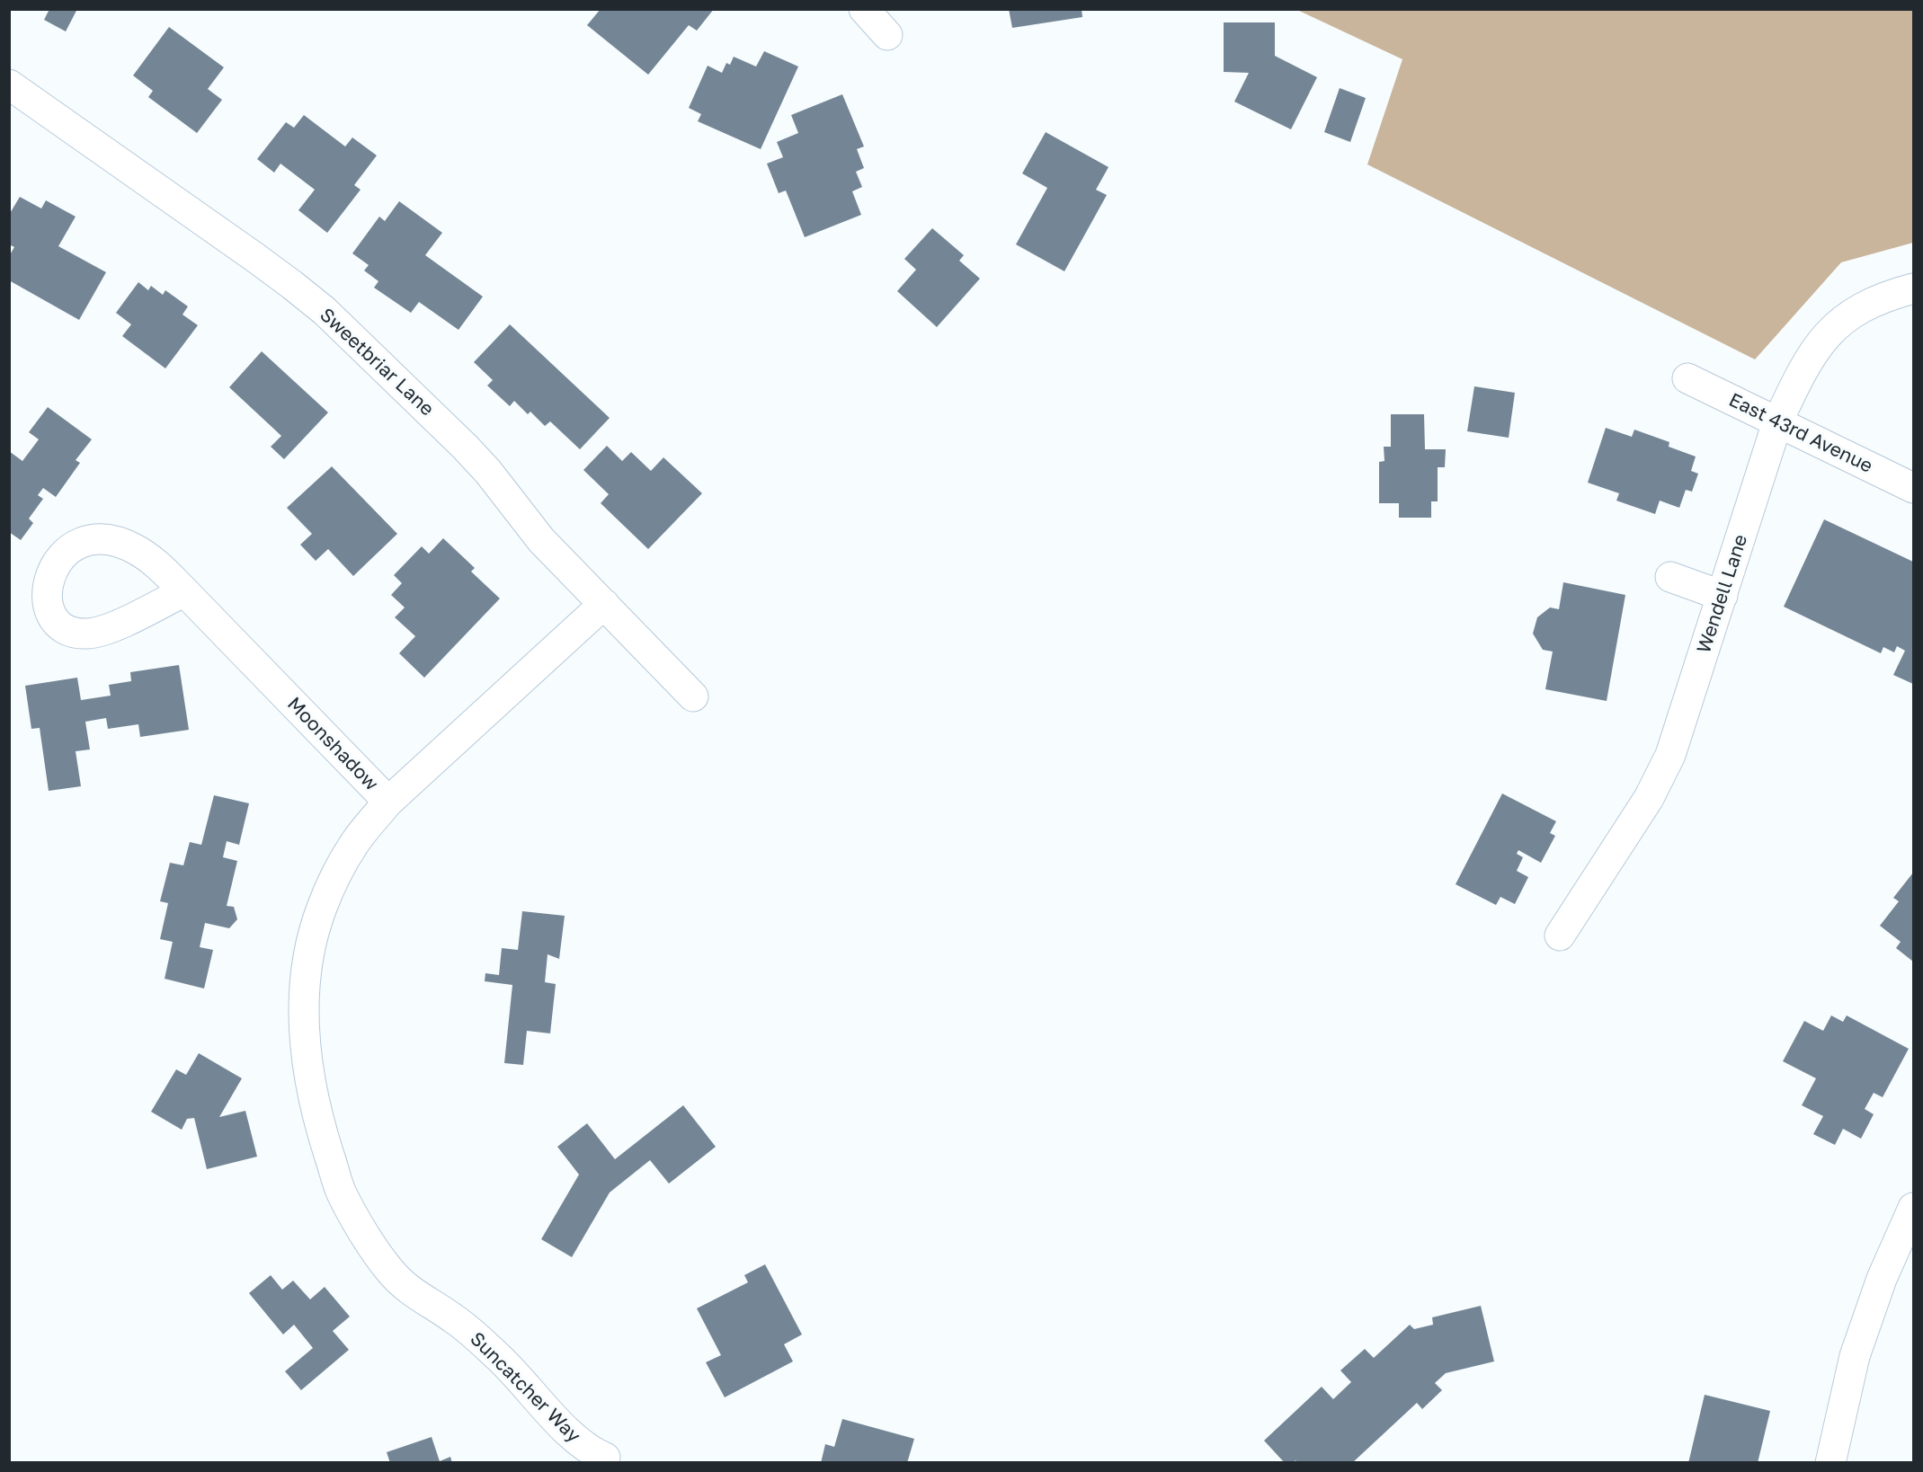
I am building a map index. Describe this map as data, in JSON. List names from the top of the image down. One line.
{"streets":{"street":["Sweetbriar Lane","East 43rd Avenue","Wendell Lane","Moonshadow","Suncatcher Way"]},"crossings":[["Sweetbriar Lane","Moonshadow"],["East 43rd Avenue","Wendell Lane"],["Moonshadow","Suncatcher Way"]]}
